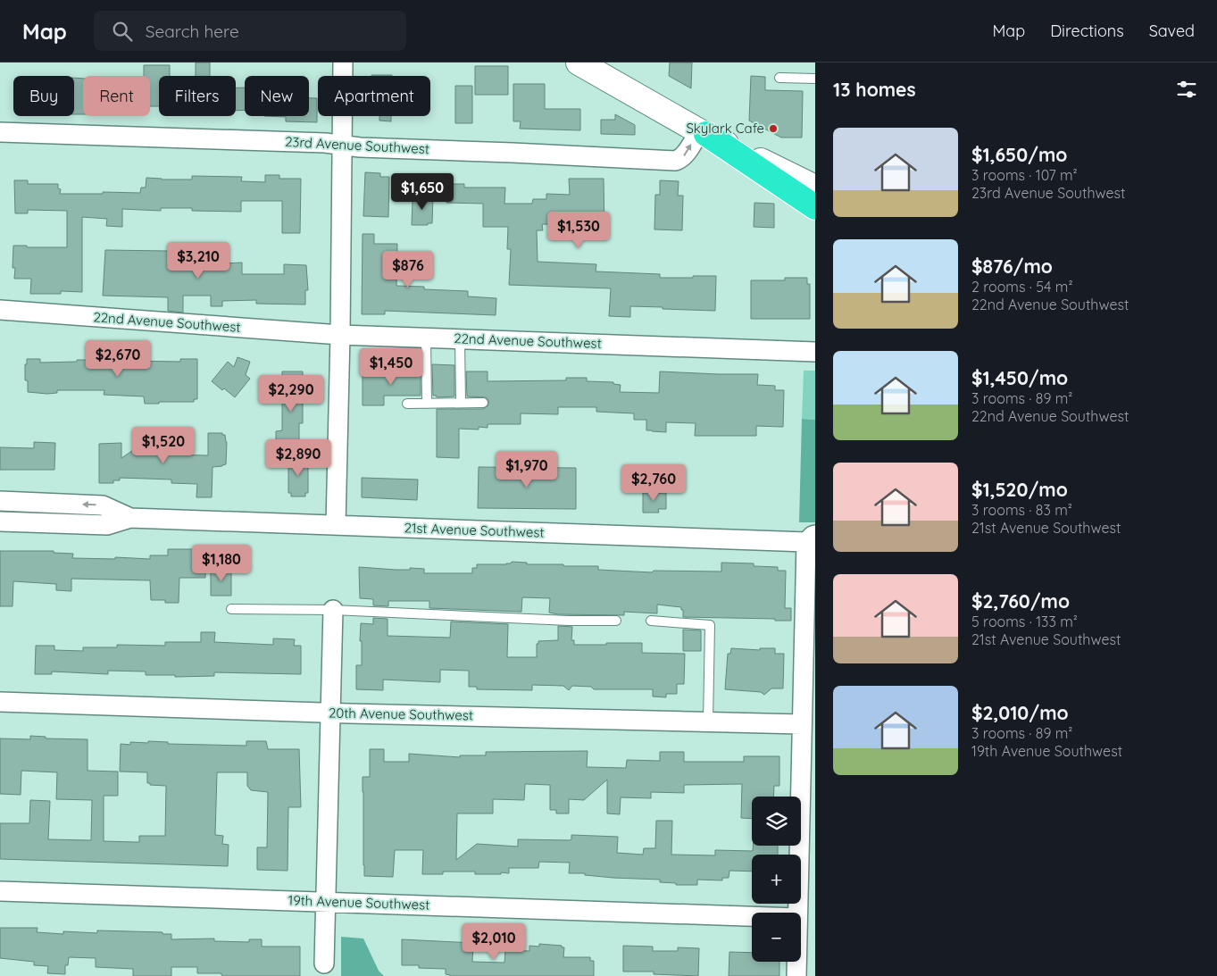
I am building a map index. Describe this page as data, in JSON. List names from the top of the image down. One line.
{"streets":{"street":["23rd Avenue Southwest","22nd Avenue Southwest","21st Avenue Southwest","20th Avenue Southwest","19th Avenue Southwest"]},"one_way":["23rd Avenue Southwest"],"places":["Skylark Cafe"],"page":{"header":"Map","search":"Search here","nav":["Map","Directions","Saved"],"heading":"13 homes","chip":["Buy","Rent","Filters","New","Apartment"],"list":[{"name":"$1,650/mo","note":"3 rooms · 107 m² · 23rd Avenue Southwest"},{"name":"$876/mo","note":"2 rooms · 54 m² · 22nd Avenue Southwest"},{"name":"$1,450/mo","note":"3 rooms · 89 m² · 22nd Avenue Southwest"},{"name":"$1,520/mo","note":"3 rooms · 83 m² · 21st Avenue Southwest"},{"name":"$2,760/mo","note":"5 rooms · 133 m² · 21st Avenue Southwest"},{"name":"$2,010/mo","note":"3 rooms · 89 m² · 19th Avenue Southwest"}],"price":["$1,650","$1,530","$3,210","$876","$2,670","$1,450","$2,290","$1,520","$2,890","$1,970","$2,760","$1,180","$2,010"],"map_buttons":["+","−"]}}
